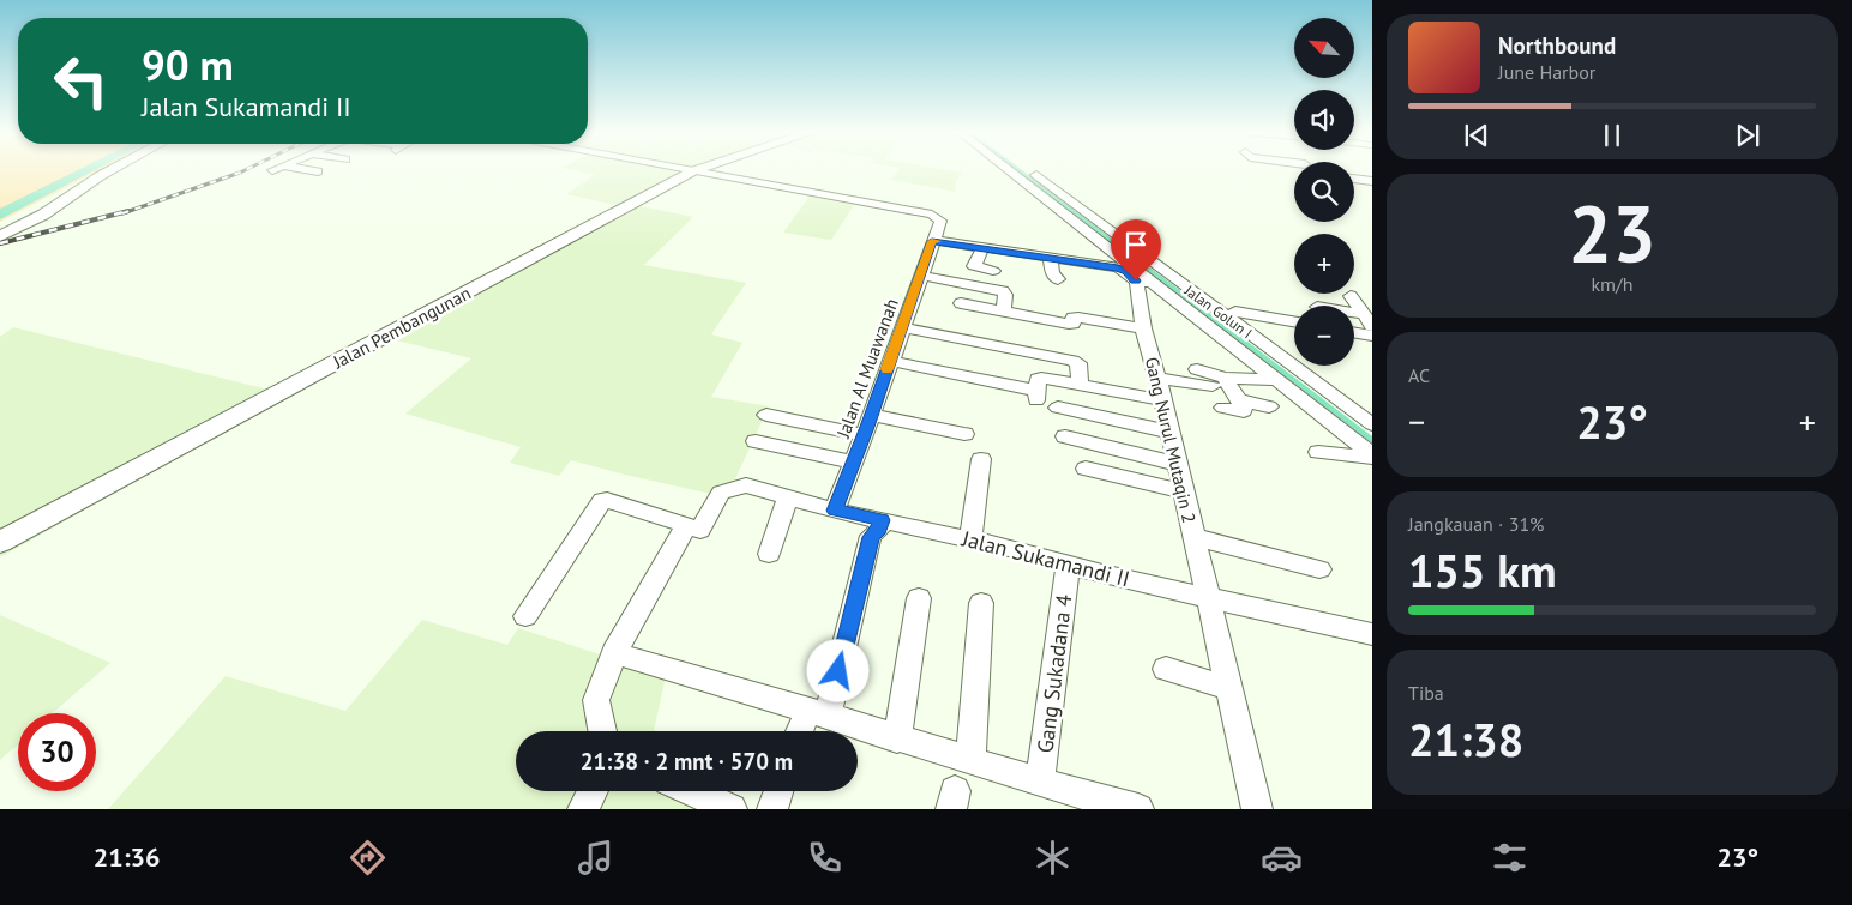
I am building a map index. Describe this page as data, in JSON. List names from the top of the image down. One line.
{"streets":{"main road":["Jalan Pembangunan"],"street":["Jalan Golun I","Jalan Al Muawanah","Gang Nurul Mutaqin 2","Jalan Sukamandi II","Gang Sukadana 4"]},"crossings":[["Jalan Golun I","Gang Nurul Mutaqin 2"],["Jalan Al Muawanah","Jalan Sukamandi II"],["Gang Nurul Mutaqin 2","Jalan Sukamandi II"],["Jalan Sukamandi II","Gang Sukadana 4"]],"north":"top left","page":{"map_buttons":["+","−"],"turn":["90 m","Jalan Sukamandi II"],"song":["Northbound","June Harbor"],"tile":[["23","km/h"],"AC",["Jangkauan · 31%","155 km"],["Tiba","21:38"]],"heat":["−","23°","+"],"limit":"30","trip":"21:38 · 2 mnt · 570 m","tabs":["21:36","23°"]}}
